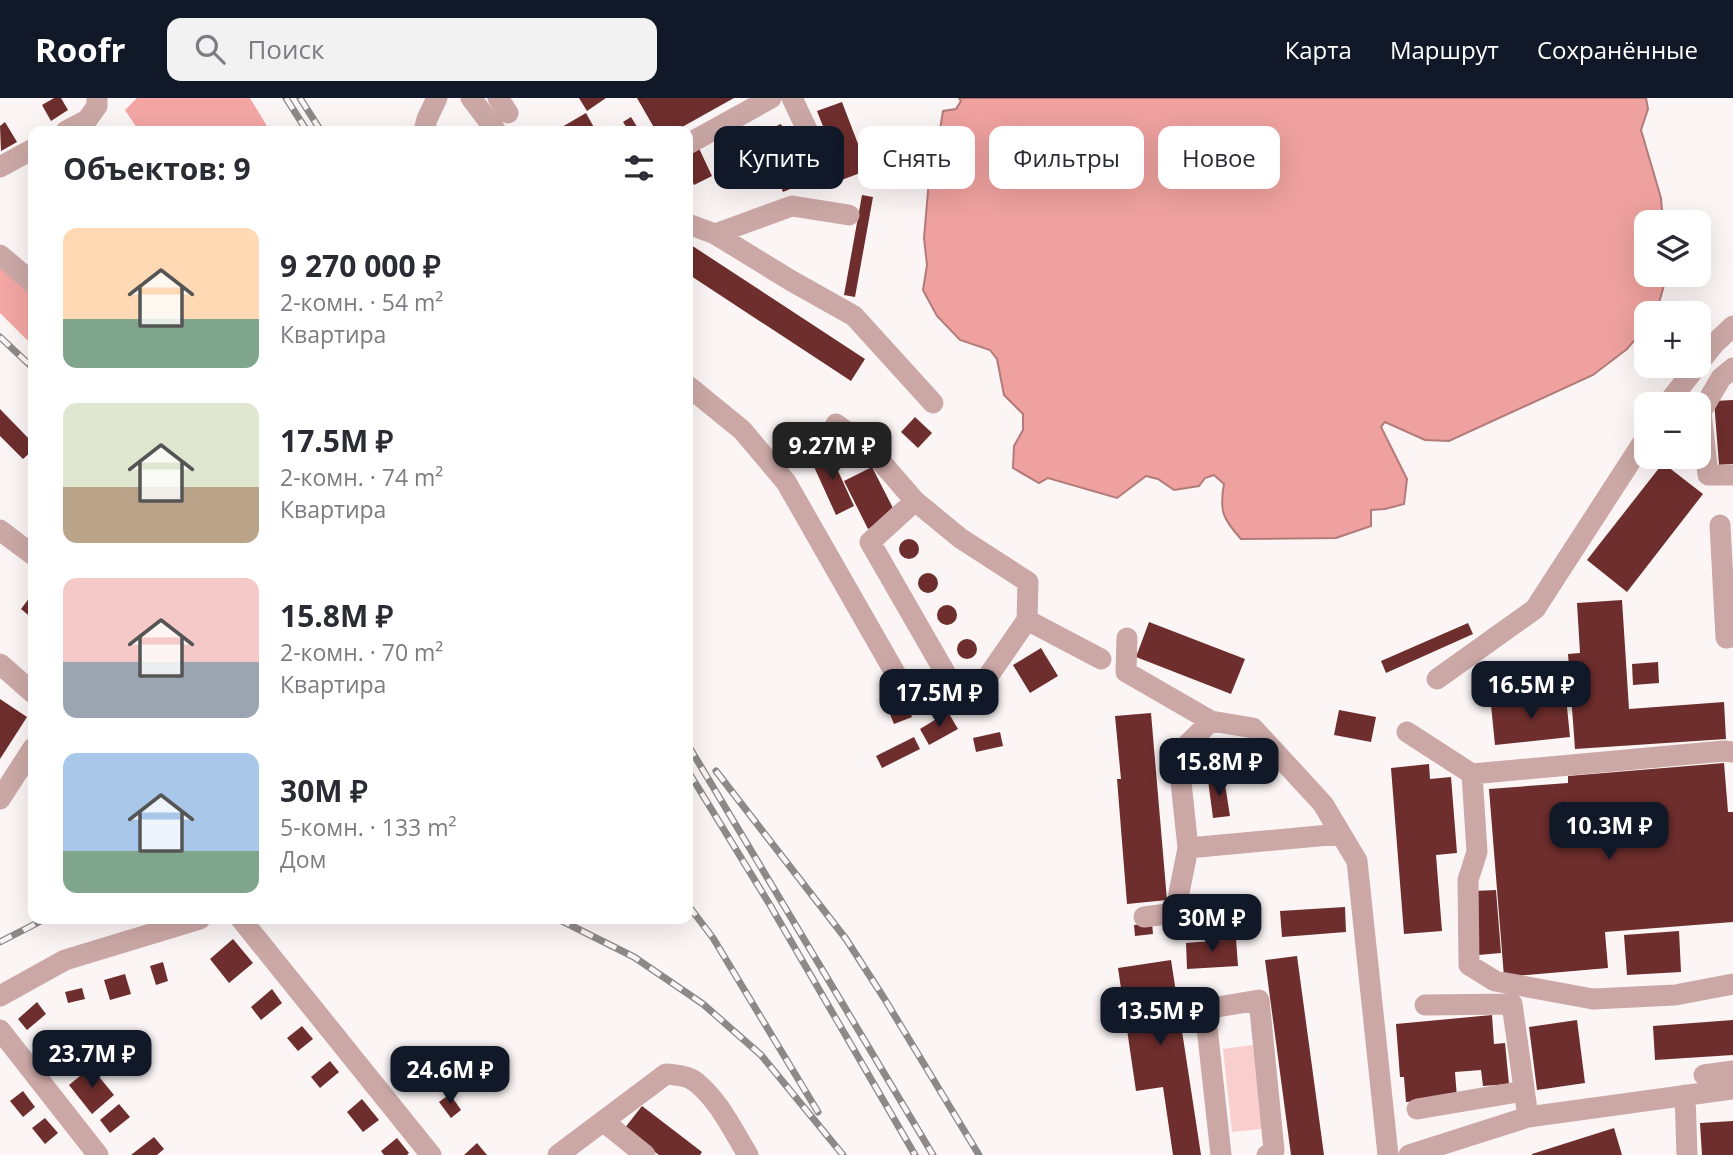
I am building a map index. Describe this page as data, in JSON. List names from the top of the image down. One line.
{"page":{"header":"Roofr","search":"Поиск","nav":["Карта","Маршрут","Сохранённые"],"chip":["Купить","Снять","Фильтры","Новое"],"heading":"Объектов: 9","map_buttons":["+","−"],"list":[{"name":"9 270 000 ₽","note":"2-комн. · 54 m² · Квартира"},{"name":"17.5M ₽","note":"2-комн. · 74 m² · Квартира"},{"name":"15.8M ₽","note":"2-комн. · 70 m² · Квартира"},{"name":"30M ₽","note":"5-комн. · 133 m² · Дом"}],"price":["9.27M ₽","16.5M ₽","17.5M ₽","15.8M ₽","10.3M ₽","30M ₽","13.5M ₽","23.7M ₽","24.6M ₽"]}}
